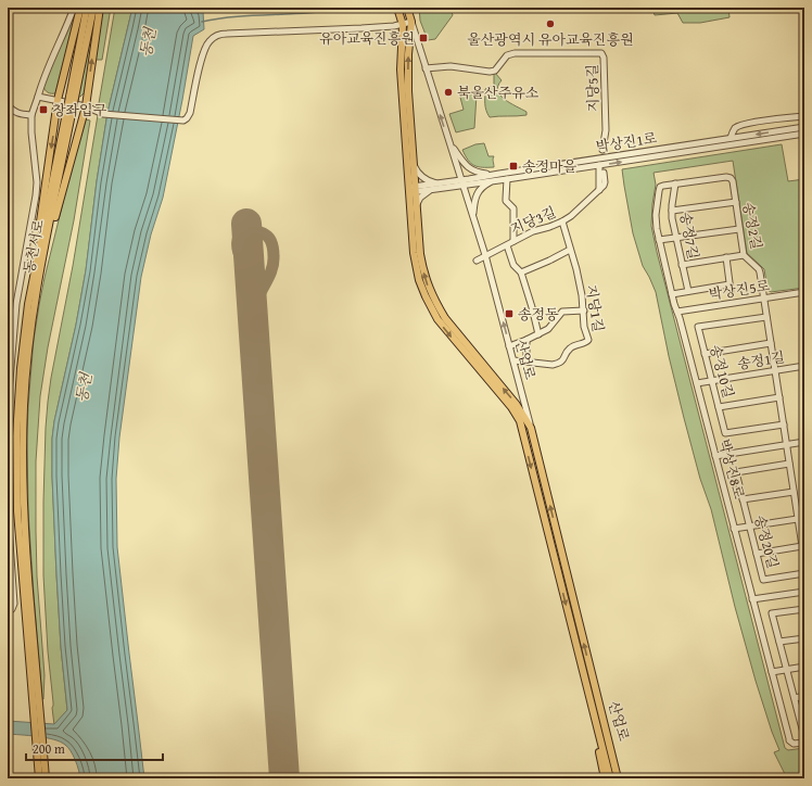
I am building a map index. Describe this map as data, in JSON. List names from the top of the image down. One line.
{"streets":{"main road":["동천서로","산업로"],"street":["지당5길","박상진1로","지당3길","송정2길","송정7길","박상진5로","지당1길","송정1길","송정10길","박상진8로","송정20길"]},"crossings":[["지당5길","산업로"],["박상진1로","산업로"],["지당3길","지당1길"],["지당3길","산업로"],["송정2길","송정7길"],["송정2길","박상진5로"],["송정2길","송정1길"],["송정2길","송정10길"],["송정2길","박상진8로"],["송정2길","송정20길"],["박상진5로","박상진8로"],["지당1길","산업로"],["송정1길","송정10길"],["송정1길","박상진8로"]],"water":["동천"],"places":{"other":["울산광역시 유아교육진흥원","북울산주유소"],"transit":["유아교육진흥원","창좌입구","송정마을","송정동"]},"scale_bar":"200 m"}
